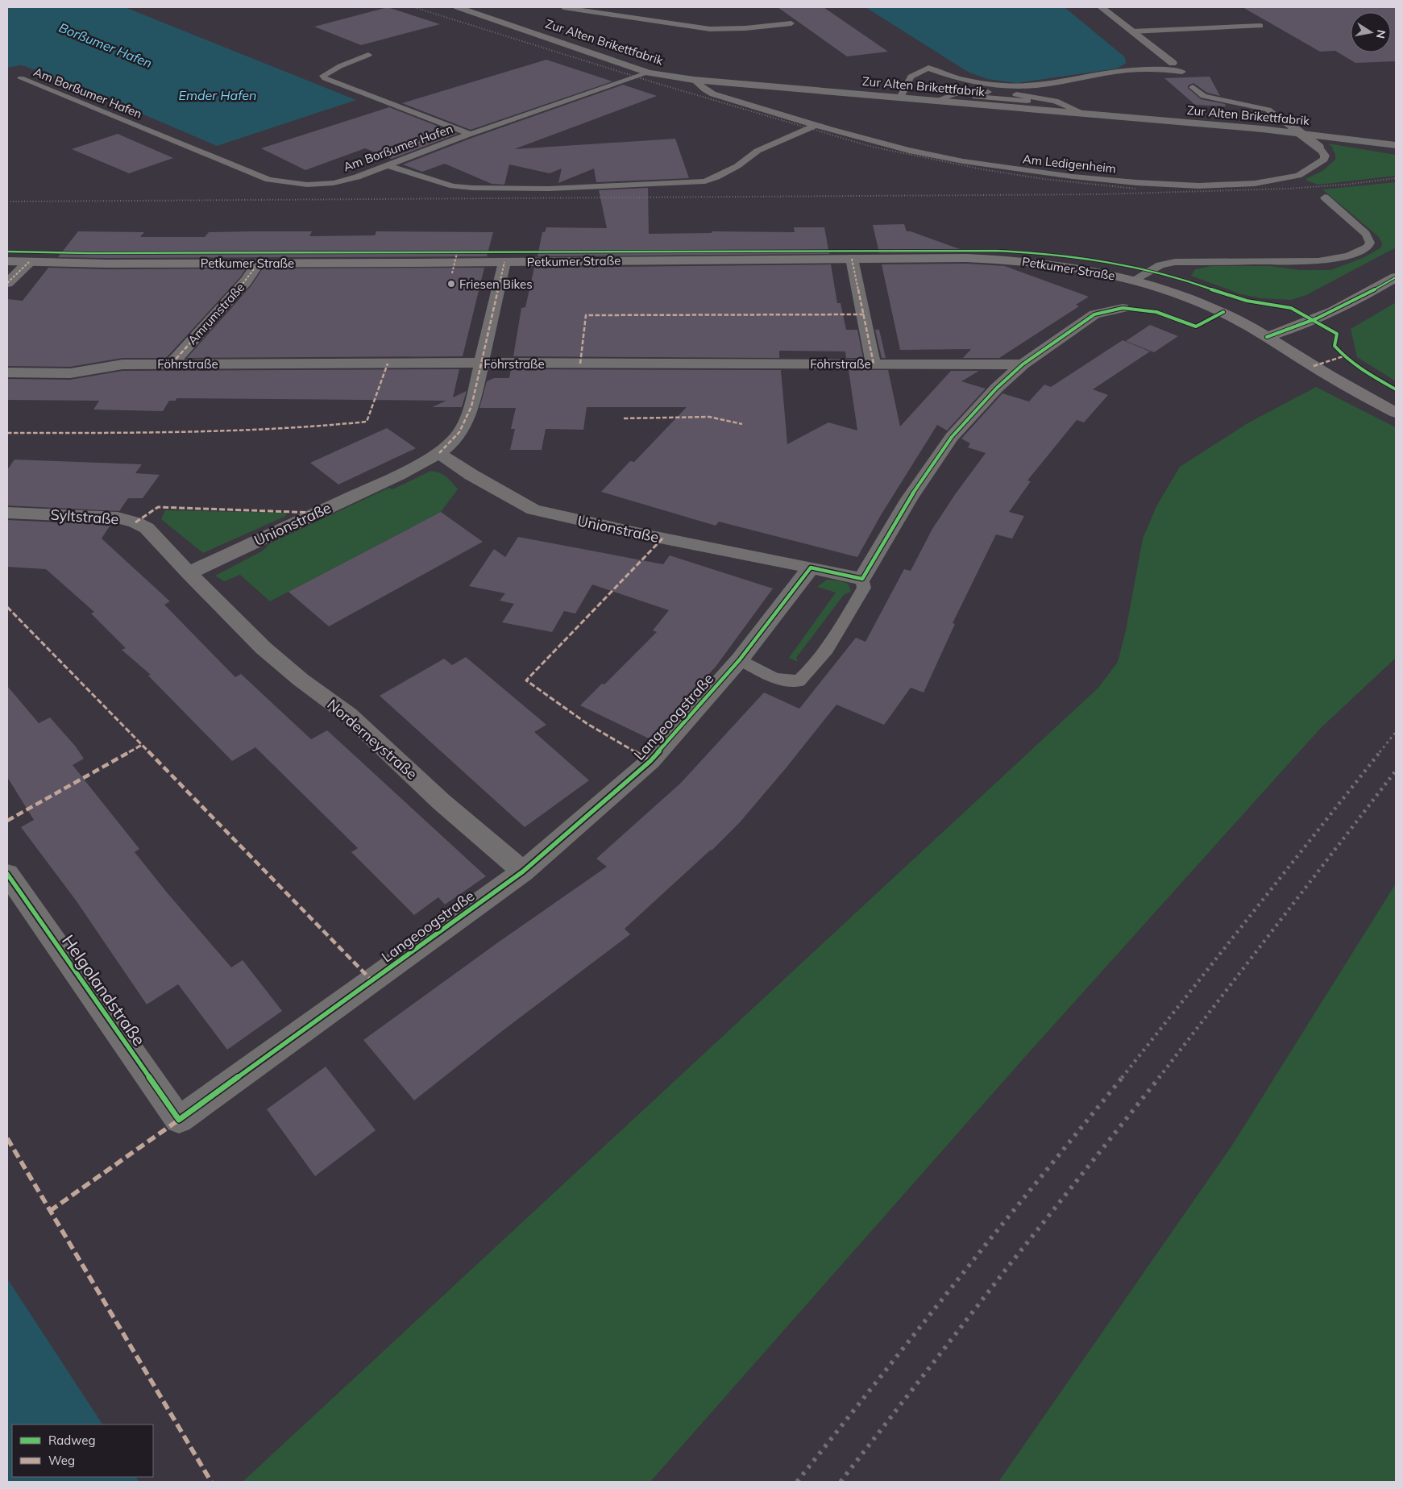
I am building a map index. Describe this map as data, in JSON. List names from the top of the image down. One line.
{"streets":{"main road":["Petkumer Straße"],"street":["Zur Alten Brikettfabrik","Amrumstraße","Föhrstraße","Syltstraße","Unionstraße","Langeoogstraße","Norderneystraße","Helgolandstraße"],"lane":["Am Borßumer Hafen","Am Ledigenheim"]},"crossings":[["Zur Alten Brikettfabrik","Am Borßumer Hafen"],["Zur Alten Brikettfabrik","Am Ledigenheim"],["Petkumer Straße","Amrumstraße"],["Petkumer Straße","Unionstraße"],["Amrumstraße","Föhrstraße"],["Föhrstraße","Unionstraße"],["Syltstraße","Unionstraße"],["Syltstraße","Norderneystraße"],["Unionstraße","Langeoogstraße"],["Unionstraße","Norderneystraße"],["Langeoogstraße","Norderneystraße"],["Langeoogstraße","Helgolandstraße"]],"water":["Borßumer Hafen","Emder Hafen"],"places":["Friesen Bikes"],"legend":["Radweg","Weg"],"north":"right"}
